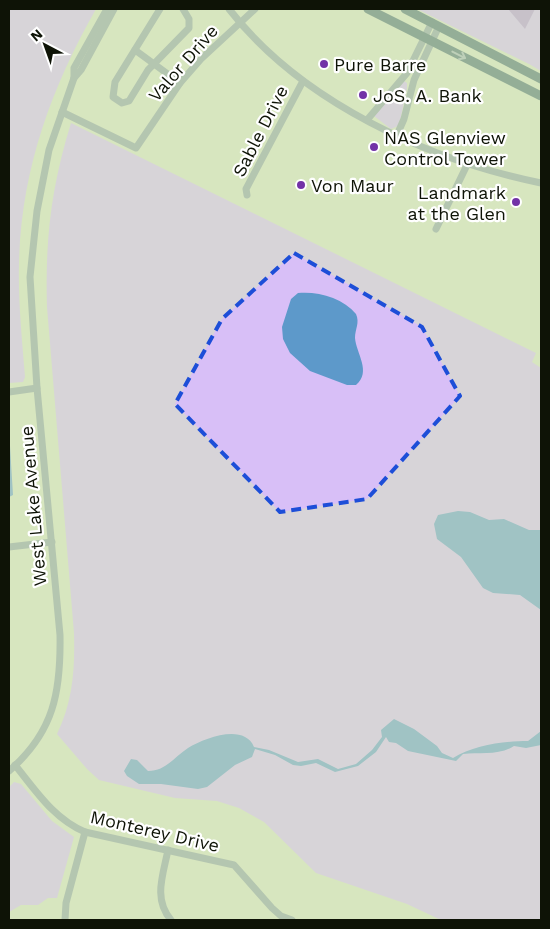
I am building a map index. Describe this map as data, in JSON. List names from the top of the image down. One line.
{"streets":{"street":["Valor Drive","Sable Drive","West Lake Avenue","Monterey Drive"]},"crossings":[["Valor Drive","West Lake Avenue"],["West Lake Avenue","Monterey Drive"]],"places":["Pure Barre","JoS. A. Bank","NAS Glenview Control Tower","Von Maur","Landmark at the Glen"],"north":"top left"}
